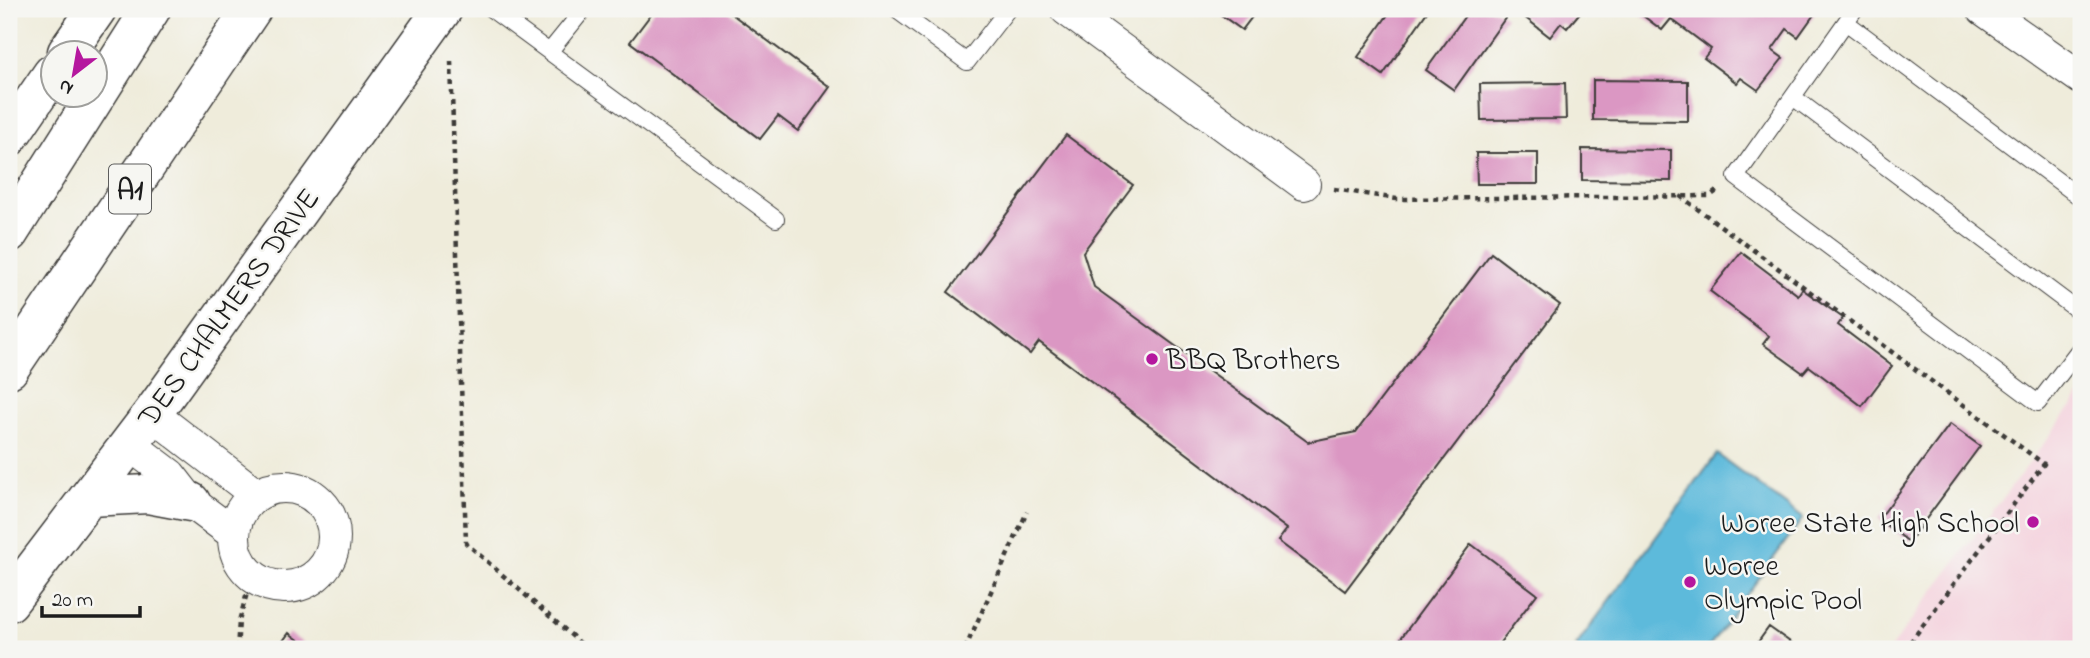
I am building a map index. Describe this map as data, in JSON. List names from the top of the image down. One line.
{"streets":{"main road":["A1","DES CHALMERS DRIVE"]},"places":["BBQ Brothers","Woree State High School","Woree Olympic Pool"],"scale_bar":"20 m","north":"bottom left"}
